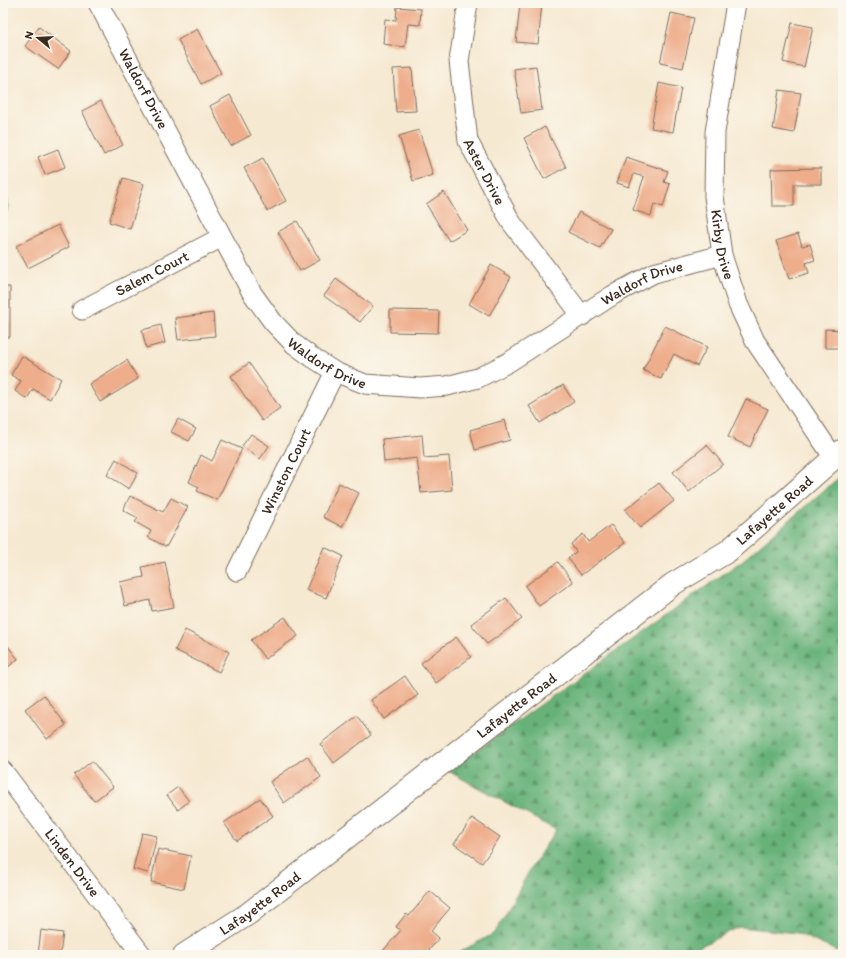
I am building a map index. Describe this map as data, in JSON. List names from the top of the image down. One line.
{"streets":{"main road":["Lafayette Road"],"street":["Waldorf Drive","Aster Drive","Kirby Drive","Salem Court","Winston Court","Linden Drive"]},"crossings":[["Waldorf Drive","Aster Drive"],["Waldorf Drive","Kirby Drive"],["Waldorf Drive","Salem Court"],["Waldorf Drive","Winston Court"],["Kirby Drive","Lafayette Road"]],"north":"left"}
